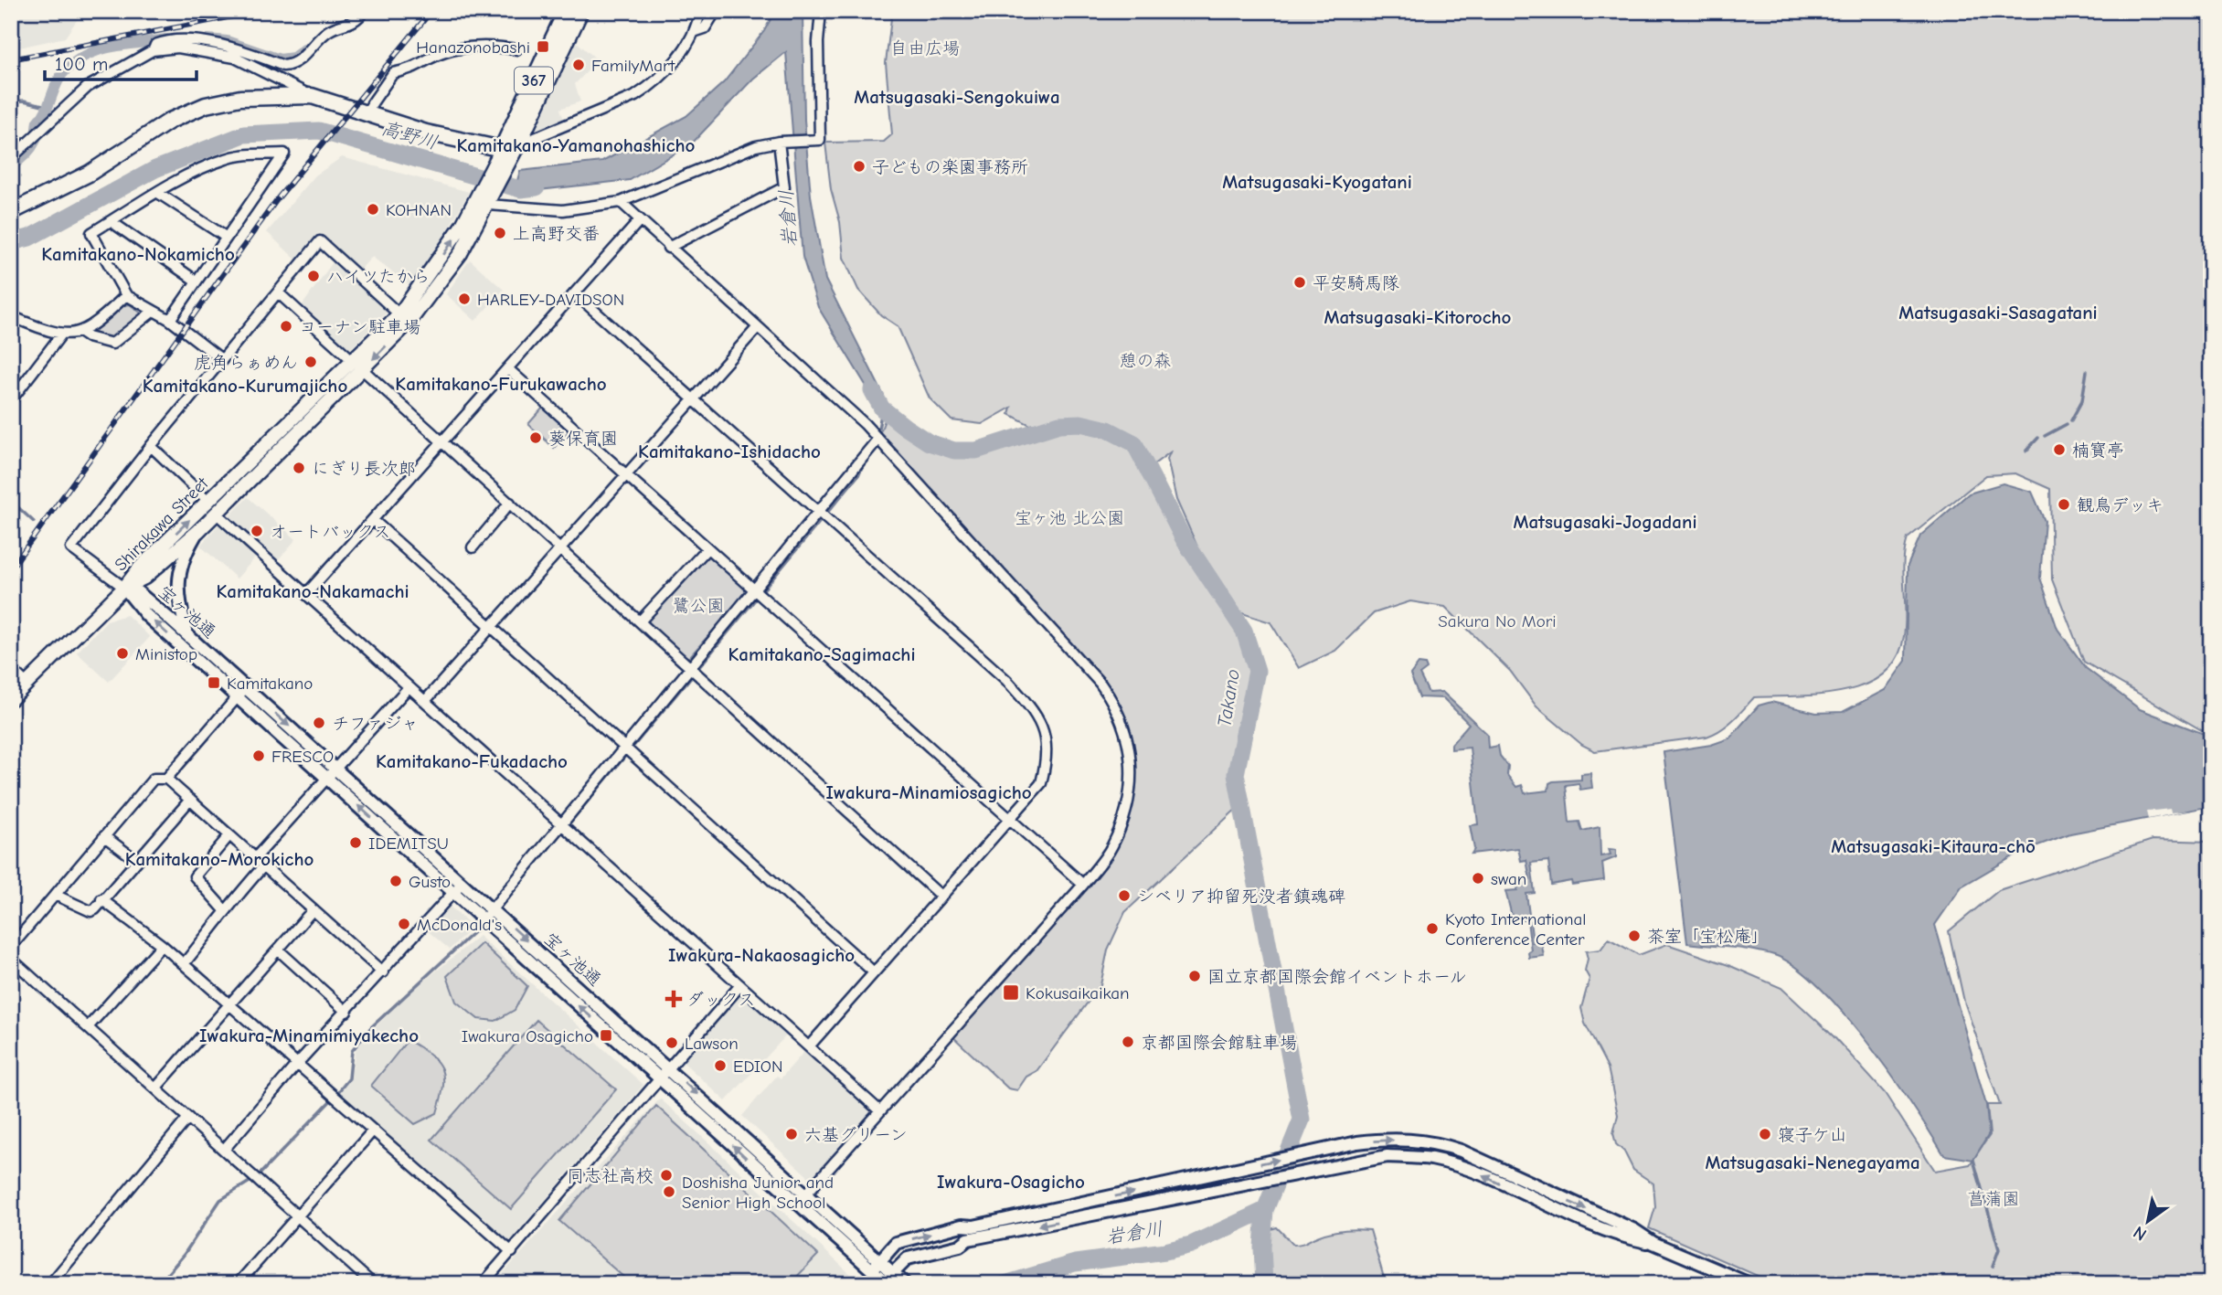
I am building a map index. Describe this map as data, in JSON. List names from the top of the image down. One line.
{"streets":{"highway":["367","Shirakawa Street"],"street":["宝ヶ池通"]},"crossings":[["Shirakawa Street","宝ヶ池通"]],"districts":["Matsugasaki-Sengokuiwa","Kamitakano-Yamanohashicho","Matsugasaki-Kyogatani","Kamitakano-Nokamicho","Matsugasaki-Sasagatani","Matsugasaki-Kitorocho","Kamitakano-Furukawacho","Kamitakano-Kurumajicho","Kamitakano-Ishidacho","Matsugasaki-Jogadani","Kamitakano-Nakamachi","Kamitakano-Sagimachi","Kamitakano-Fukadacho","Iwakura-Minamiosagicho","Matsugasaki-Kitaura-chō","Kamitakano-Morokicho","Iwakura-Nakaosagicho","Iwakura-Minamimiyakecho","Matsugasaki-Nenegayama","Iwakura-Osagicho"],"water":["高野川","岩倉川","Takano"],"parks":["自由広場","憩の森","宝ヶ池 北公園","鷺公園","Sakura No Mori","菖蒲園"],"places":{"transit":["Hanazonobashi","Kamitakano","Kokusaikaikan","Iwakura Osagicho"],"other":["FamilyMart","子どもの楽園事務所","KOHNAN","上高野交番","ハイツたから","平安騎馬隊","HARLEY-DAVIDSON","コーナン駐車場","虎角らぁめん","葵保育園","楠寳亭","にぎり長次郎","観鳥デッキ","オートバックス","Ministop","チファジャ","FRESCO","IDEMITSU","swan","Gusto","シベリア抑留死没者鎮魂碑","McDonald's","Kyoto International Conference Center","茶室「宝松庵」","国立京都国際会館イベントホール","京都国際会館駐車場","Lawson","EDION","六基グリーン","寝子ケ山","同志社高校","Doshisha Junior and Senior High School"],"health":["ダックス"]},"scale_bar":"100 m","north":"bottom left"}
